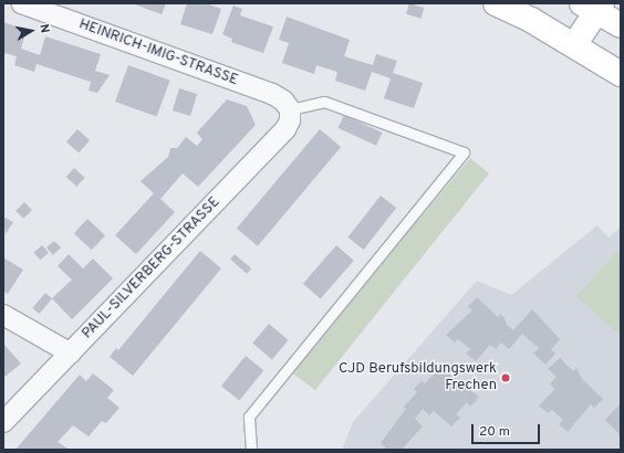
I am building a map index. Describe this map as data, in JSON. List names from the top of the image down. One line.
{"streets":{"street":["HEINRICH-IMIG-STRASSE","PAUL-SILVERBERG-STRASSE"]},"crossings":[["HEINRICH-IMIG-STRASSE","PAUL-SILVERBERG-STRASSE"]],"places":["CJD Berufsbildungswerk Frechen"],"scale_bar":"20 m","north":"right"}
